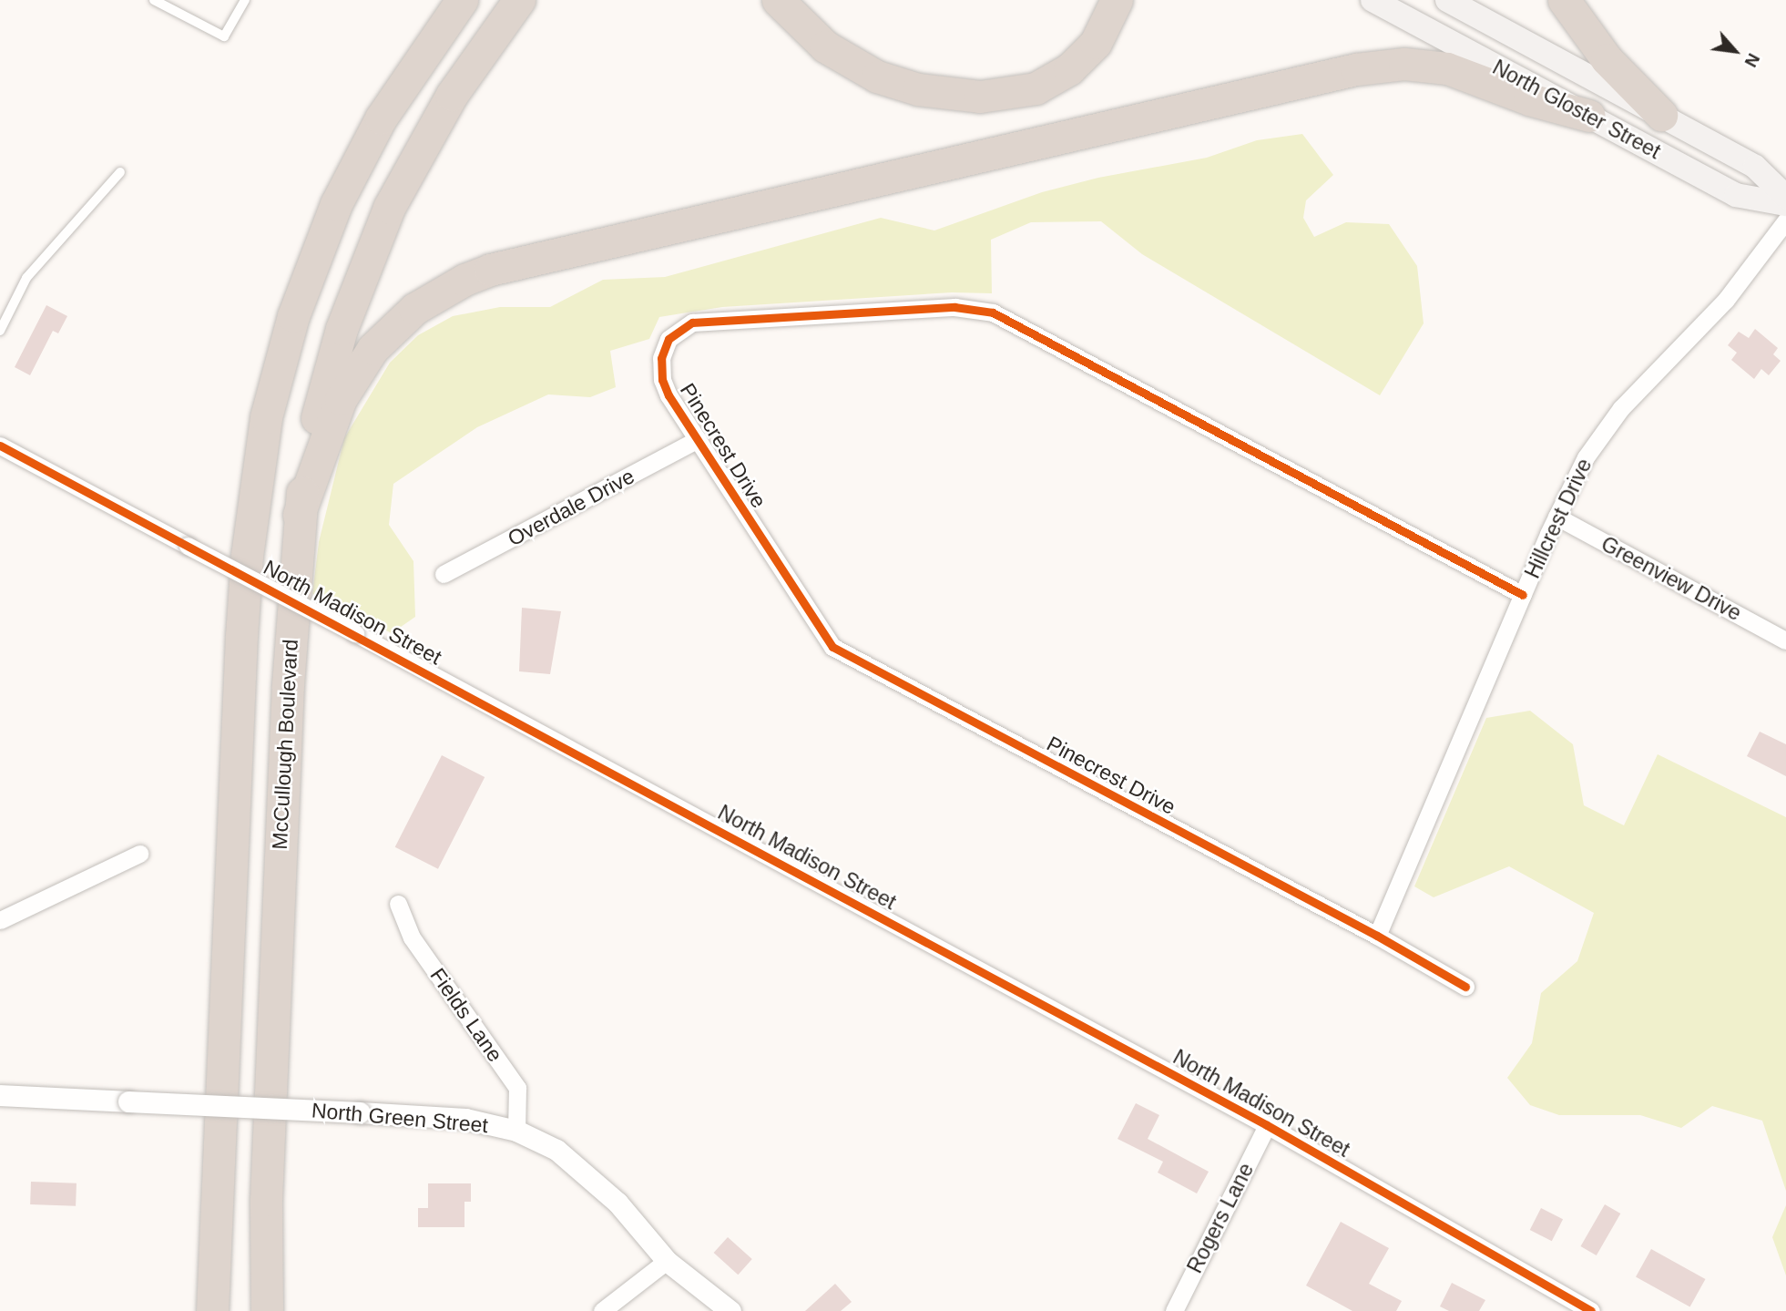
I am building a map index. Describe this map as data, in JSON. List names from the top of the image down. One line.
{"streets":{"highway":["McCullough Boulevard"],"main road":["North Gloster Street"],"street":["Pinecrest Drive","Overdale Drive","Hillcrest Drive","Greenview Drive","North Madison Street","Fields Lane","North Green Street","Rogers Lane"]},"crossings":[["Pinecrest Drive","Overdale Drive"],["Pinecrest Drive","Hillcrest Drive"],["Hillcrest Drive","Greenview Drive"],["North Madison Street","Rogers Lane"],["Fields Lane","North Green Street"]],"north":"bottom right"}
